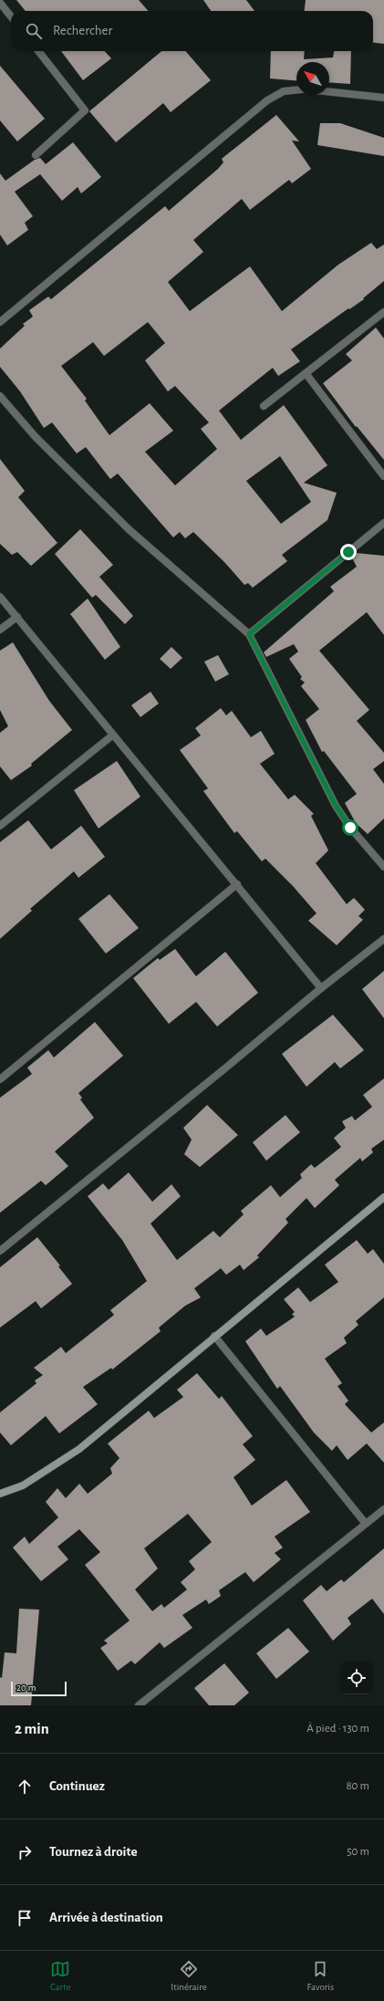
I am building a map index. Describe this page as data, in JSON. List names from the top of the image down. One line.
{"scale_bar":"20 m","north":"top left","page":{"search":"Rechercher","scale":"20 m","heading":["2 min","À pied · 130 m"],"list":[["Continuez","80 m"],["Tournez à droite","50 m"],"Arrivée à destination"],"nav":["Carte","Itinéraire","Favoris"]}}
